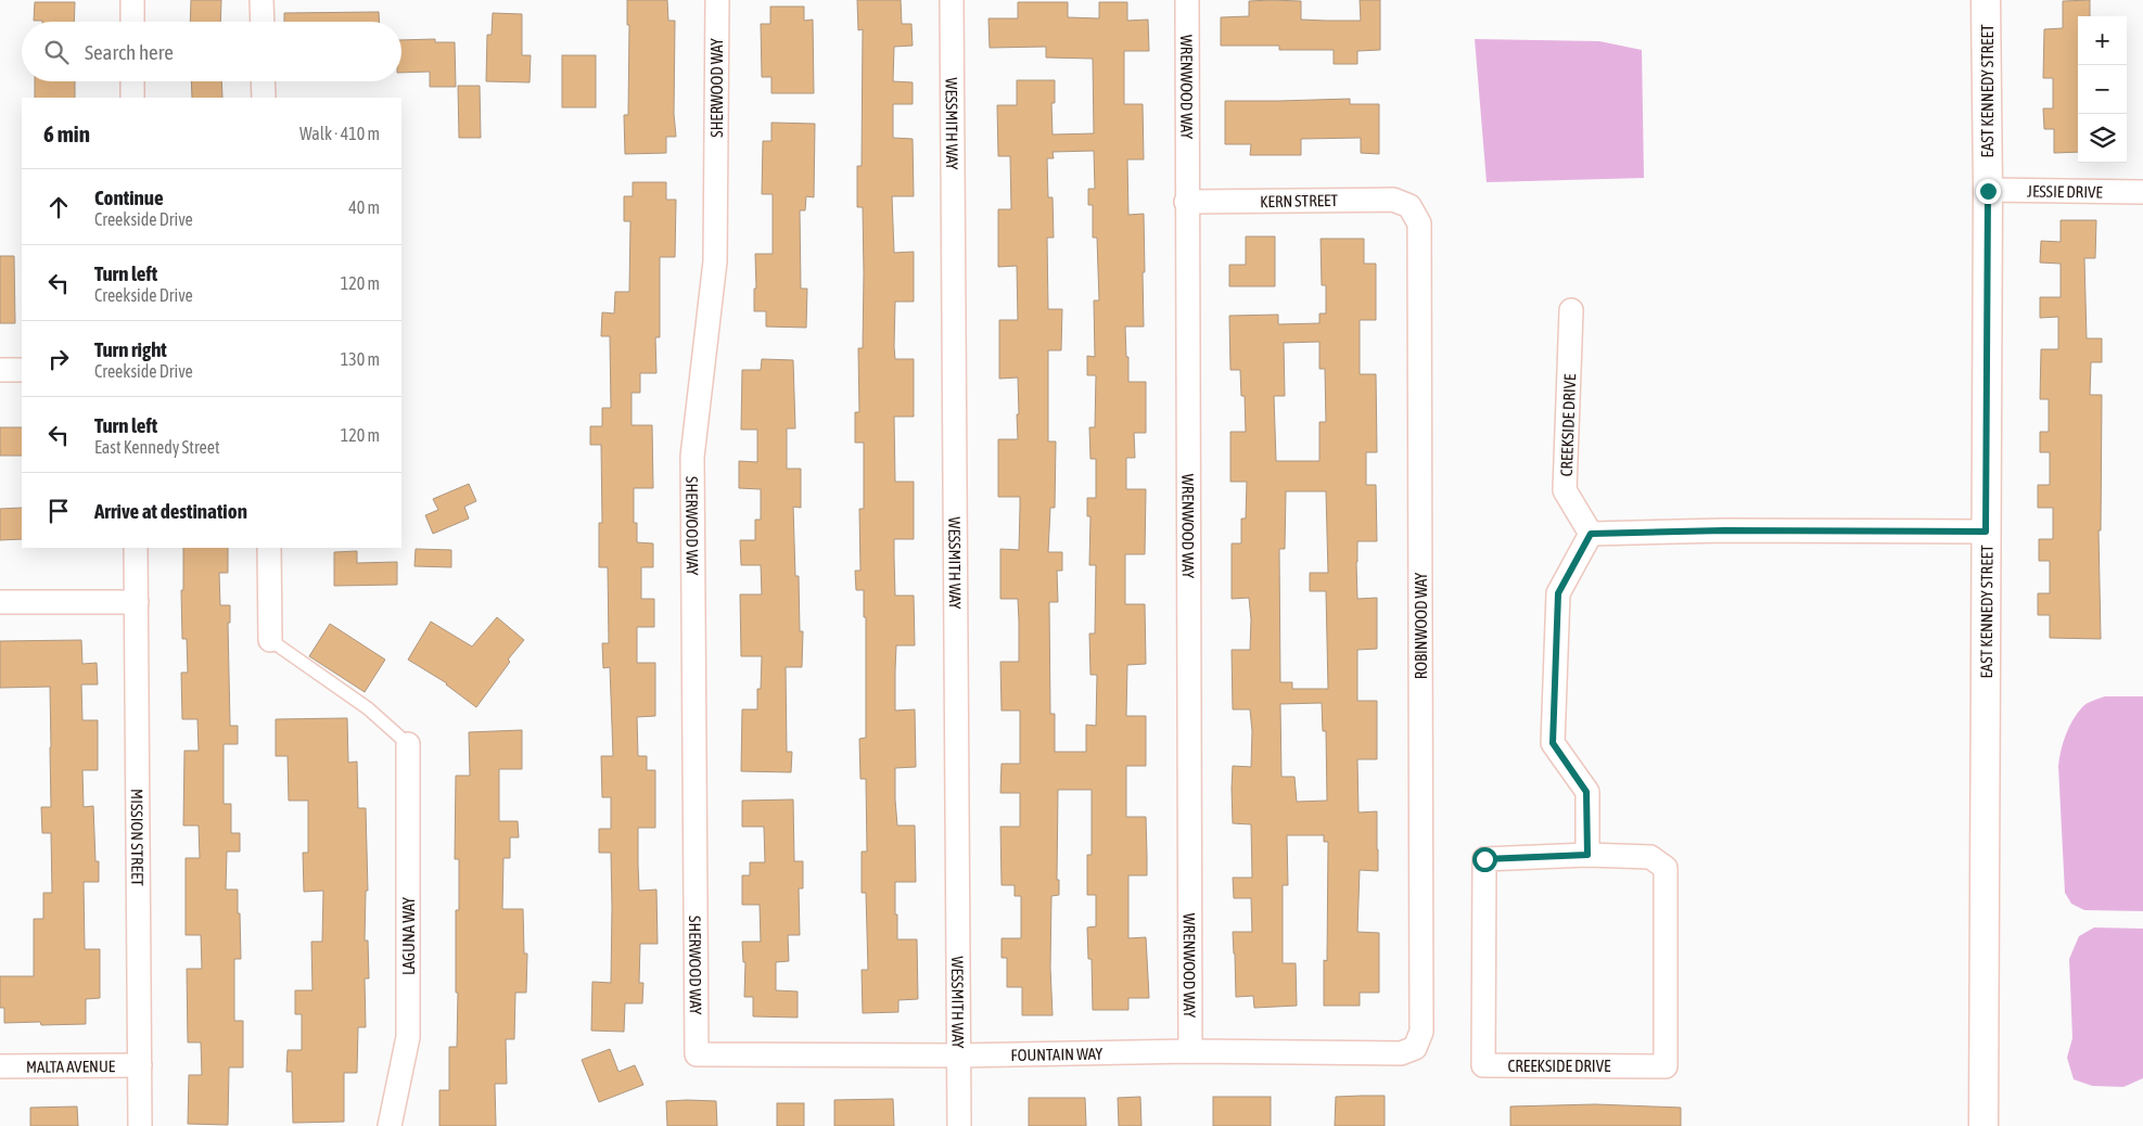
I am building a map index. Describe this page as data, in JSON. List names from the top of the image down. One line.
{"streets":{"street":["WRENWOOD WAY","SHERWOOD WAY","EAST KENNEDY STREET","WESSMITH WAY","JESSIE DRIVE","KERN STREET","CREEKSIDE DRIVE","ROBINWOOD WAY","MISSION STREET","LAGUNA WAY","FOUNTAIN WAY","MALTA AVENUE"]},"crossings":[["WRENWOOD WAY","KERN STREET"],["WRENWOOD WAY","FOUNTAIN WAY"],["SHERWOOD WAY","FOUNTAIN WAY"],["EAST KENNEDY STREET","JESSIE DRIVE"],["WESSMITH WAY","FOUNTAIN WAY"],["KERN STREET","ROBINWOOD WAY"],["ROBINWOOD WAY","FOUNTAIN WAY"],["MISSION STREET","MALTA AVENUE"]],"page":{"map_buttons":["+","−"],"search":"Search here","heading":["6 min","Walk · 410 m"],"list":[["Continue","Creekside Drive","40 m"],["Turn left","Creekside Drive","120 m"],["Turn right","Creekside Drive","130 m"],["Turn left","East Kennedy Street","120 m"],"Arrive at destination"]}}
